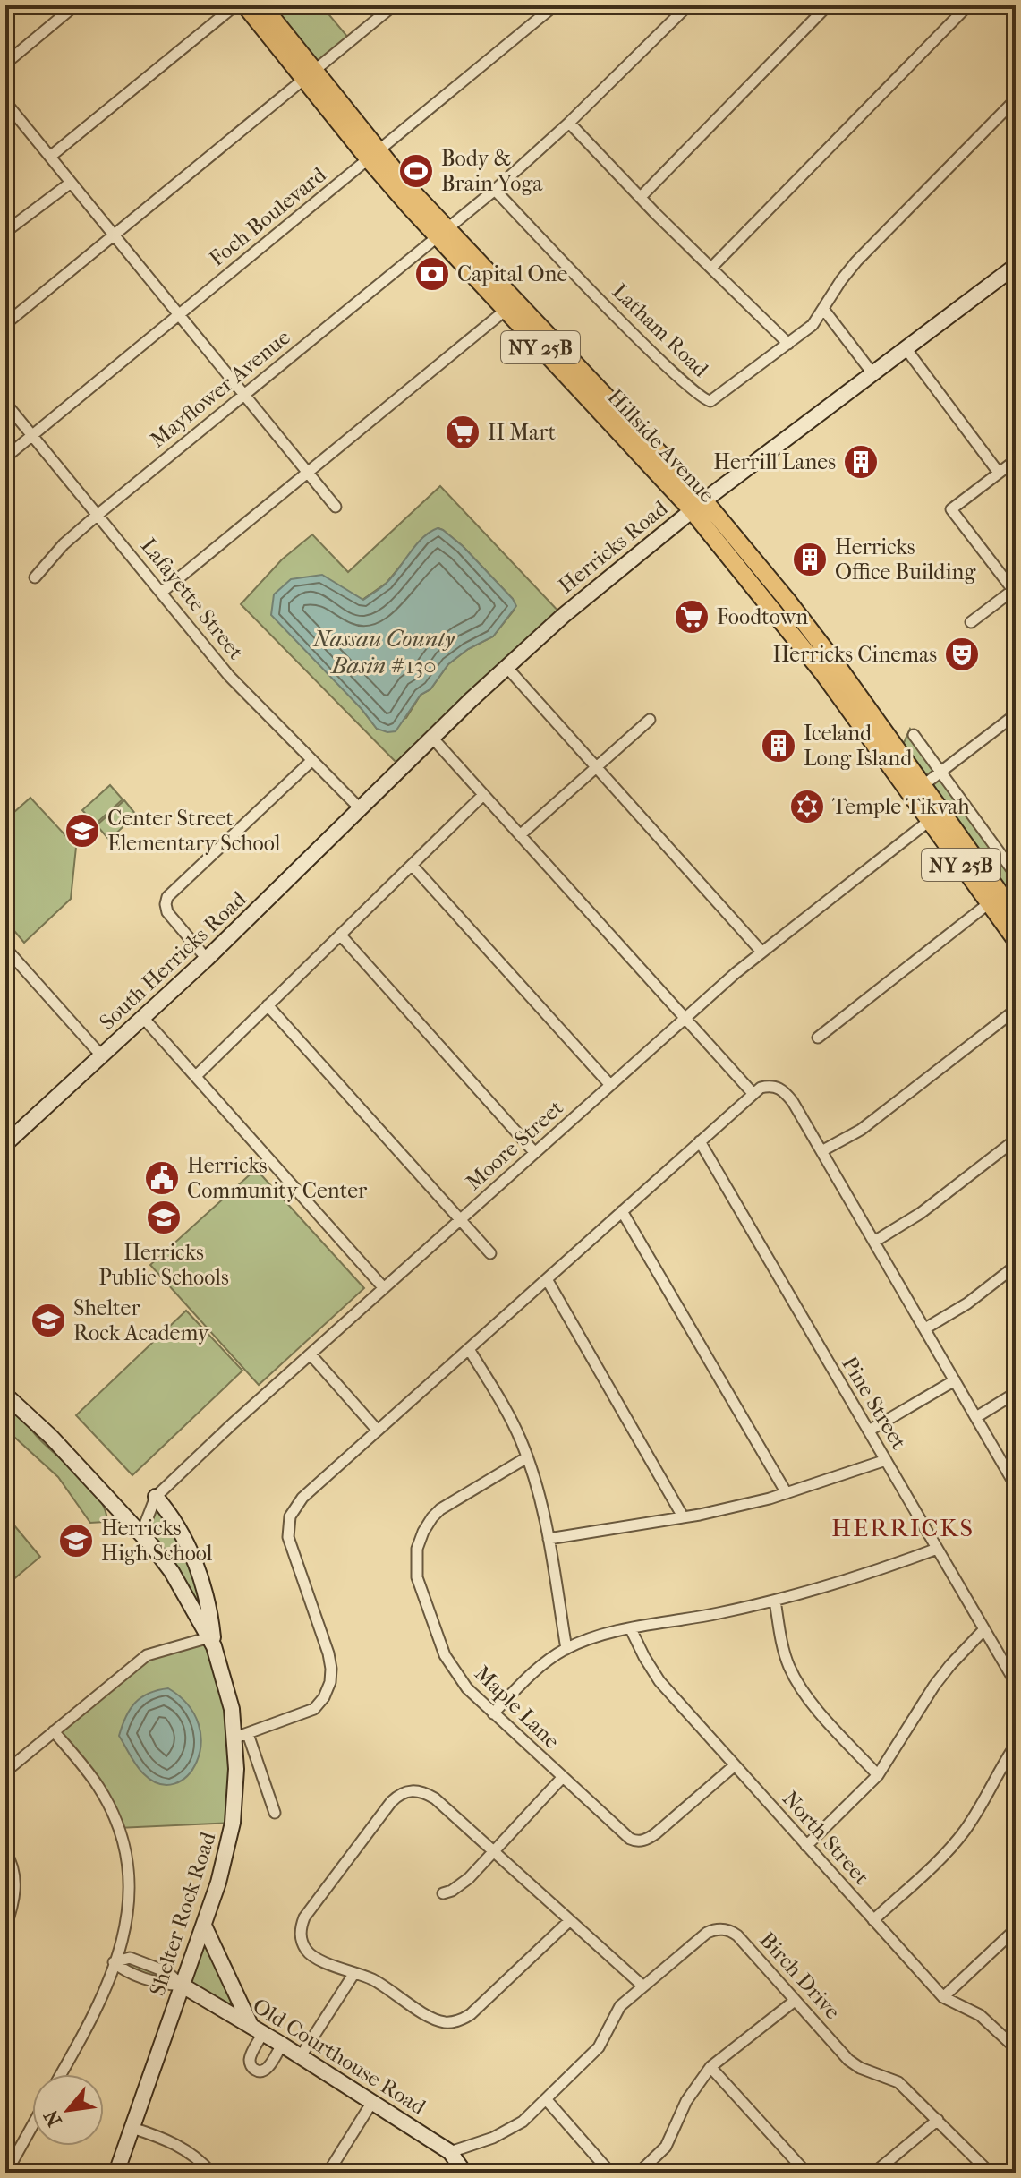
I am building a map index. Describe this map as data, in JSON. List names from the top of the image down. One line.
{"streets":{"main road":["NY 25B","Hillside Avenue","Herricks Road","South Herricks Road","Shelter Rock Road","Old Courthouse Road"],"street":["Foch Boulevard","Latham Road","Mayflower Avenue","Lafayette Street","Moore Street","Pine Street","Maple Lane","North Street","Birch Drive"]},"crossings":[["Foch Boulevard","Hillside Avenue"],["Foch Boulevard","Lafayette Street"],["Latham Road","Mayflower Avenue"],["Mayflower Avenue","Hillside Avenue"],["Mayflower Avenue","Lafayette Street"],["Hillside Avenue","Herricks Road"],["Hillside Avenue","Moore Street"],["Herricks Road","Lafayette Street"],["Herricks Road","South Herricks Road"],["Lafayette Street","South Herricks Road"],["Moore Street","Shelter Rock Road"],["Maple Lane","North Street"],["Shelter Rock Road","Old Courthouse Road"],["Birch Drive","Old Courthouse Road"]],"districts":["HERRICKS"],"water":["Nassau County Basin #130"],"places":{"sports":["Body & Brain Yoga"],"bank":["Capital One"],"supermarket":["H Mart","Foodtown"],"building":["Herrill Lanes","Herricks Office Building","Iceland Long Island"],"theatre":["Herricks Cinemas"],"synagogue":["Temple Tikvah"],"school or university":["Center Street Elementary School","Herricks Public Schools","Shelter Rock Academy","Herricks High School"],"public building":["Herricks Community Center"]},"north":"bottom left"}
